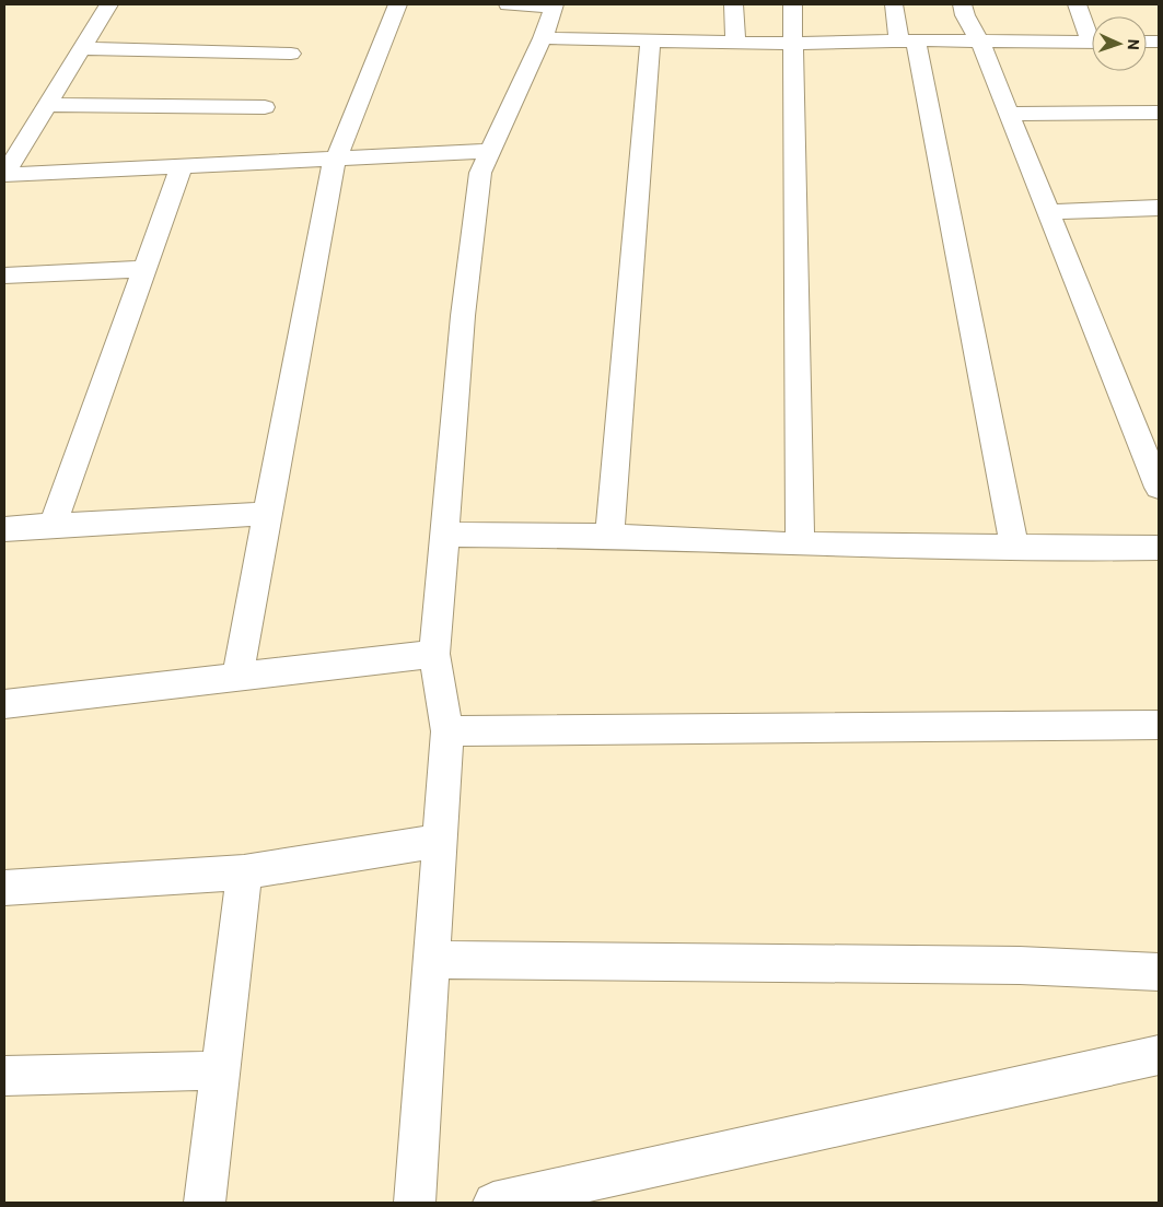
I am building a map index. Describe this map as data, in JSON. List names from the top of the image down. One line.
{"north":"right"}
